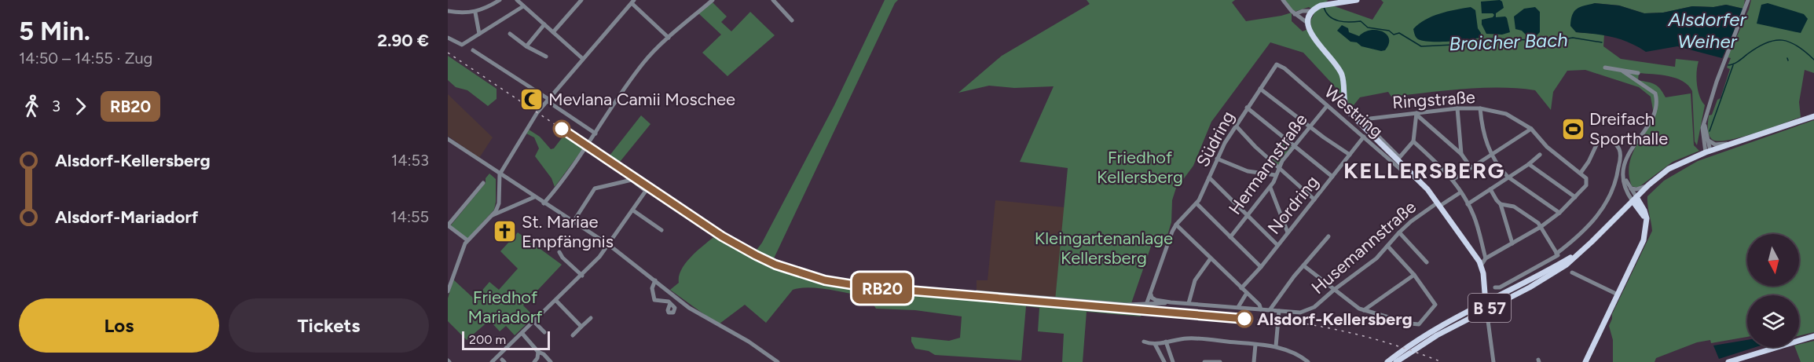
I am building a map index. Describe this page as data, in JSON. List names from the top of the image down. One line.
{"streets":{"main road":["B 57"],"street":["Ringstraße","Westring","Südring","Hermannstraße","Nordring","Husemannstraße"]},"crossings":[["Westring","Südring"],["Westring","Hermannstraße"],["Westring","Nordring"]],"districts":["KELLERSBERG"],"water":["Alsdorfer Weiher","Broicher Bach"],"parks":["Friedhof Kellersberg","Kleingartenanlage Kellersberg","Friedhof Mariadorf"],"places":{"mosque":["Mevlana Camii Moschee"],"sports":["Dreifach Sporthalle"],"church":["St. Mariae Empfängnis"],"other":["Alsdorf-Kellersberg"]},"scale_bar":"200 m","north":"bottom","page":{"heading":["5 Min.","14:50 – 14:55 · Zug","2.90 €"],"on_map":"RB20","legs":["3","RB20"],"list":[{"name":"Alsdorf-Kellersberg","value":"14:53"},{"name":"Alsdorf-Mariadorf","value":"14:55"}],"buttons":["Los","Tickets"],"scale":"200 m"}}
